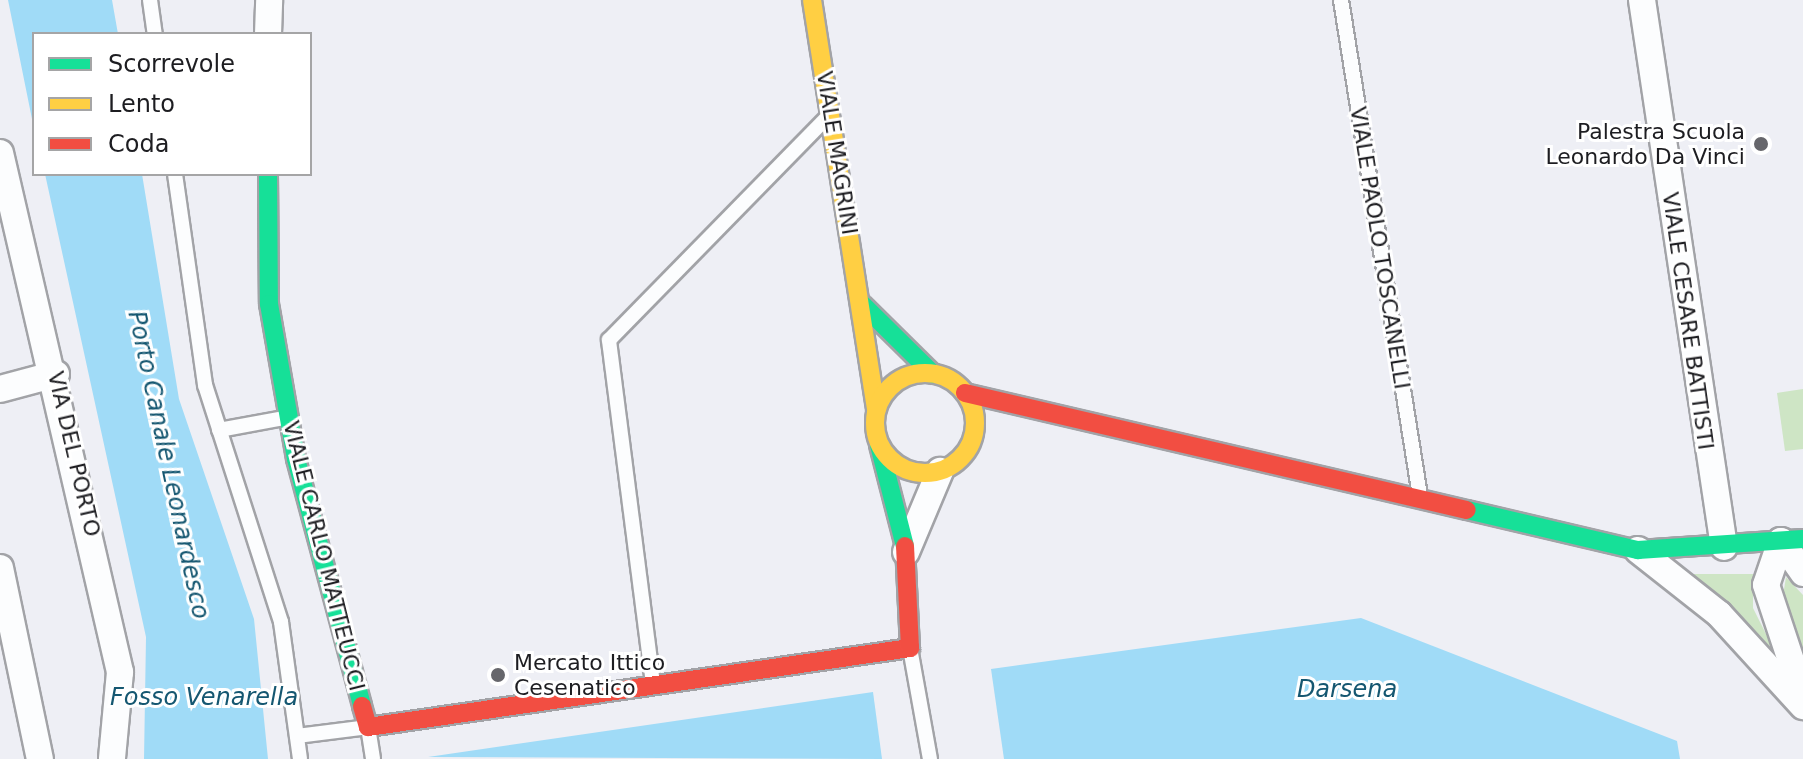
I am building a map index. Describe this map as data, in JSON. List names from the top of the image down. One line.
{"streets":{"street":["VIALE MAGRINI","VIALE CESARE BATTISTI","VIA DEL PORTO","VIALE CARLO MATTEUCCI"],"lane":["VIALE PAOLO TOSCANELLI"]},"water":["Porto Canale Leonardesco","Darsena","Fosso Venarella"],"places":["Palestra Scuola Leonardo Da Vinci","Mercato Ittico Cesenatico"],"legend":["Scorrevole","Lento","Coda"]}
